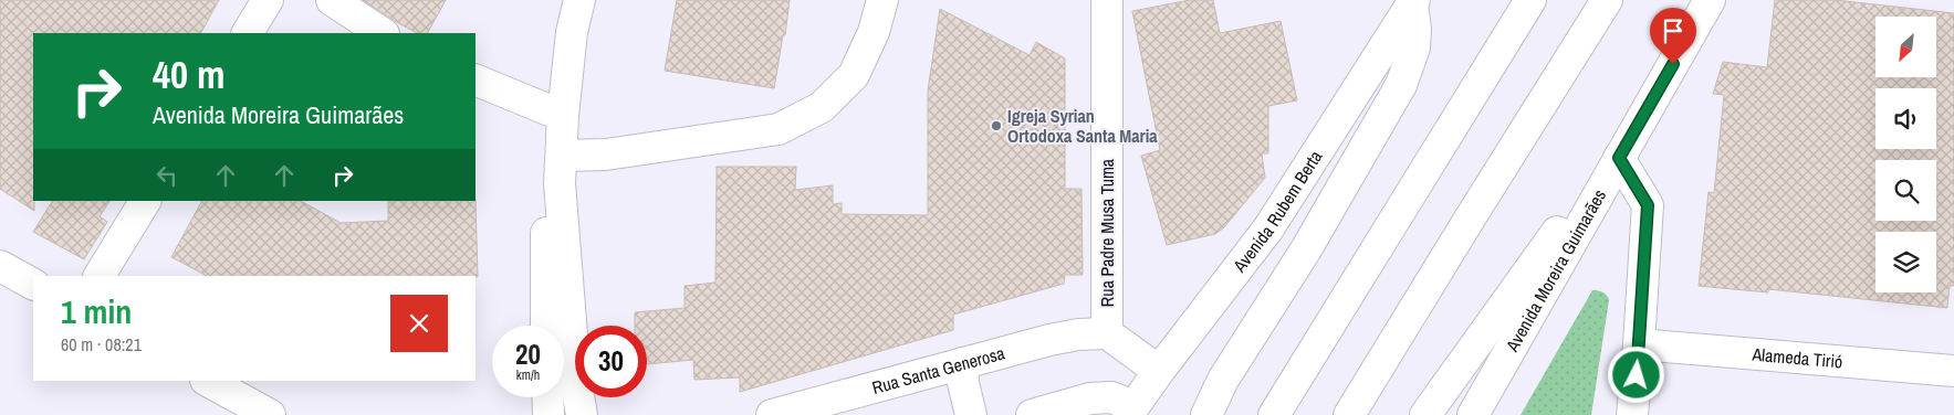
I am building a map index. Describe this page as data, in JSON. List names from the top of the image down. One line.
{"streets":{"main road":["Avenida Rubem Berta","Rua Padre Musa Tuma","Avenida Moreira Guimarães","Alameda Tirió","Rua Santa Generosa"]},"crossings":[["Avenida Rubem Berta","Rua Padre Musa Tuma"],["Rua Padre Musa Tuma","Rua Santa Generosa"]],"places":["Igreja Syrian Ortodoxa Santa Maria"],"north":"bottom left","page":{"turn":["40 m","Avenida Moreira Guimarães"],"heading":["1 min","60 m · 08:21"],"speed":"20 km/h","limit":"30"}}
